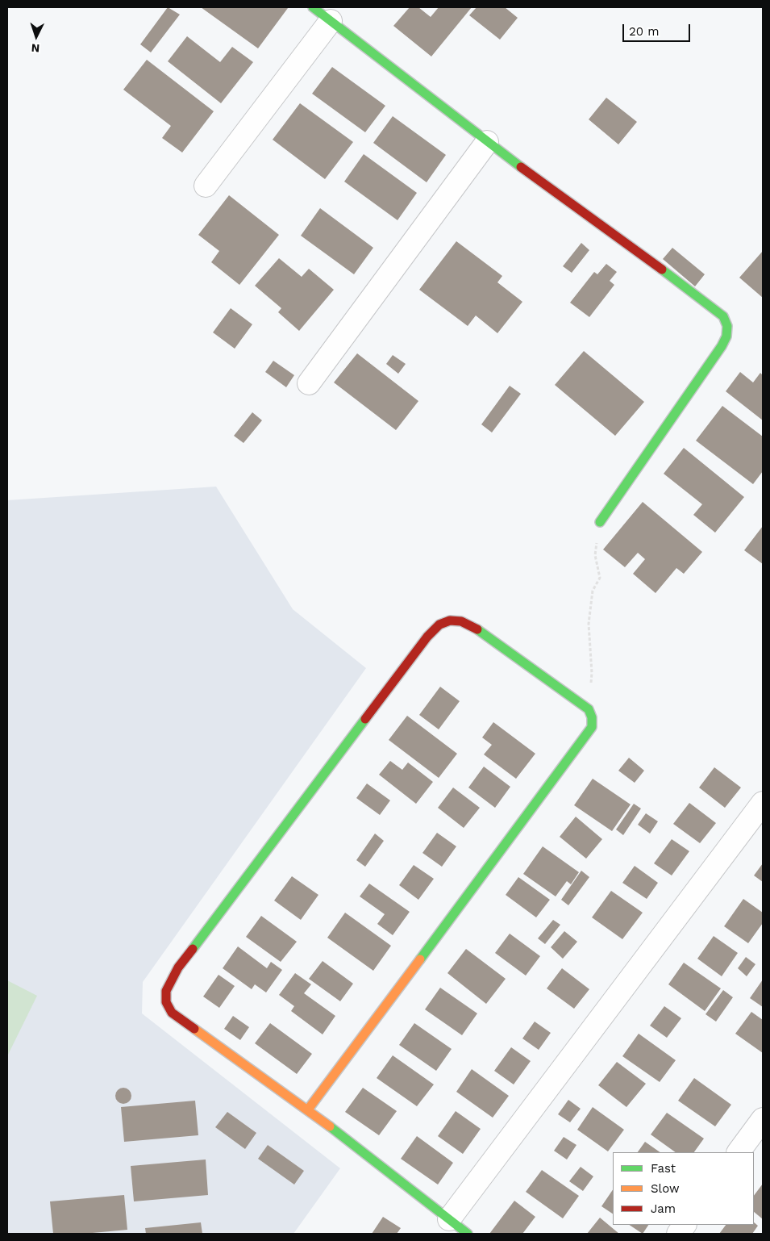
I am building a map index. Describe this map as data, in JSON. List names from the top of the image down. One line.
{"legend":["Fast","Slow","Jam"],"scale_bar":"20 m","north":"bottom"}
